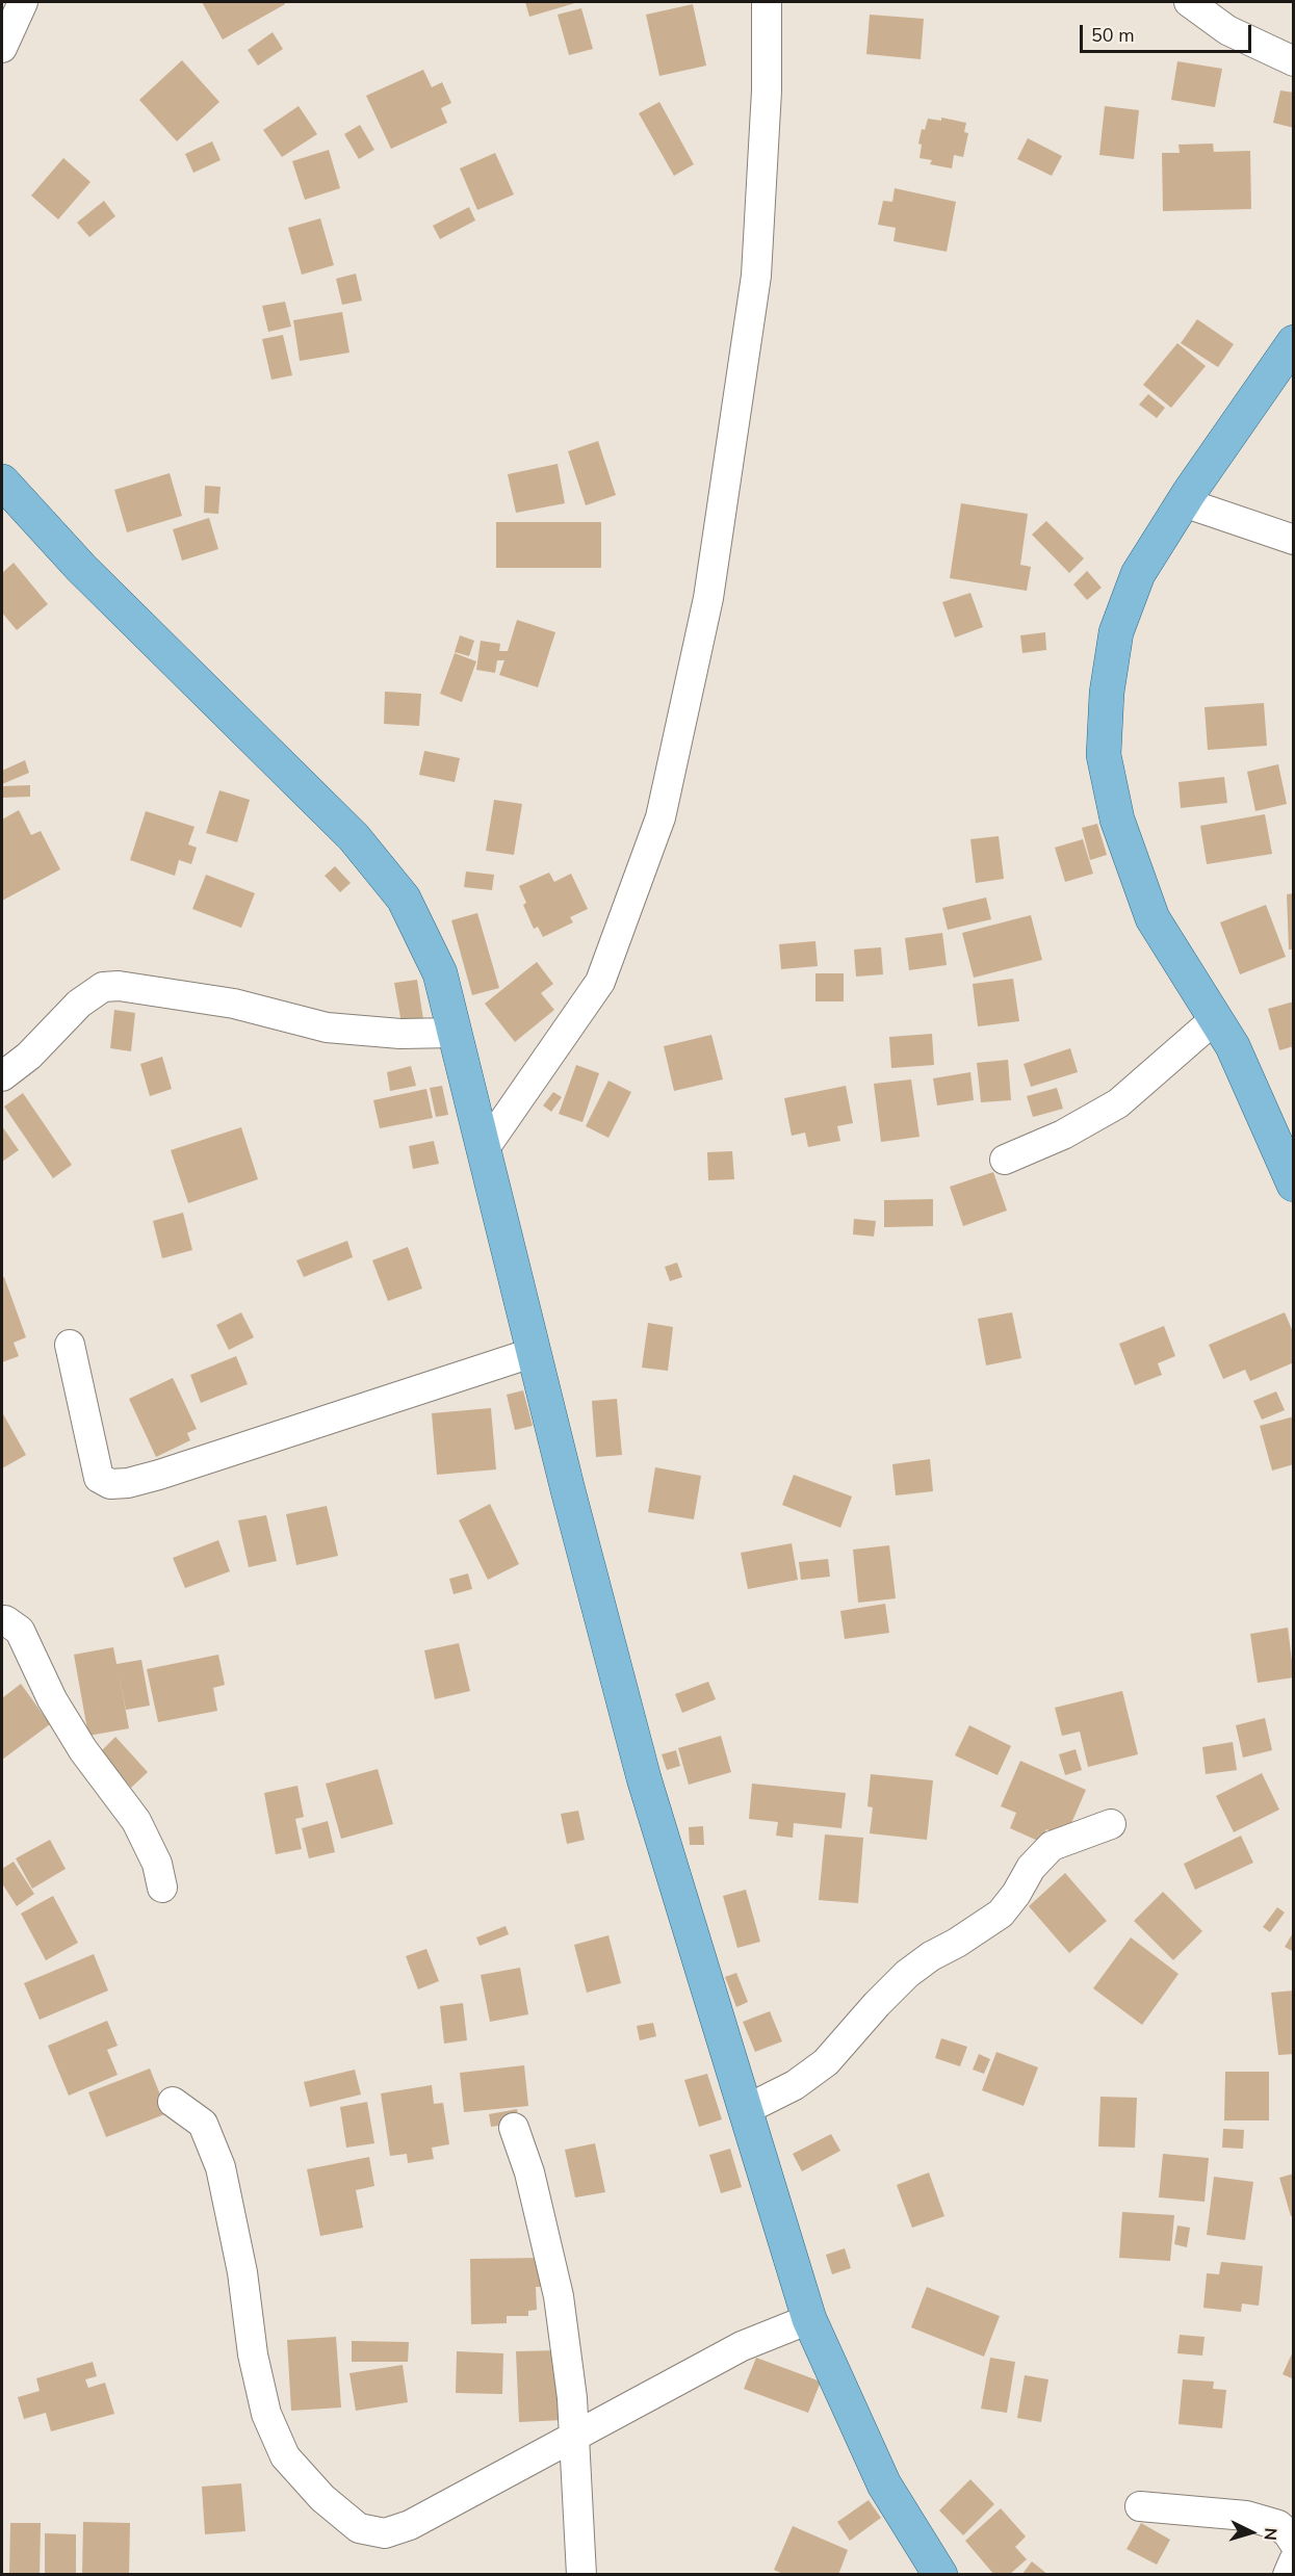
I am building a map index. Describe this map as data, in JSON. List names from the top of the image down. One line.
{"scale_bar":"50 m","north":"right"}
